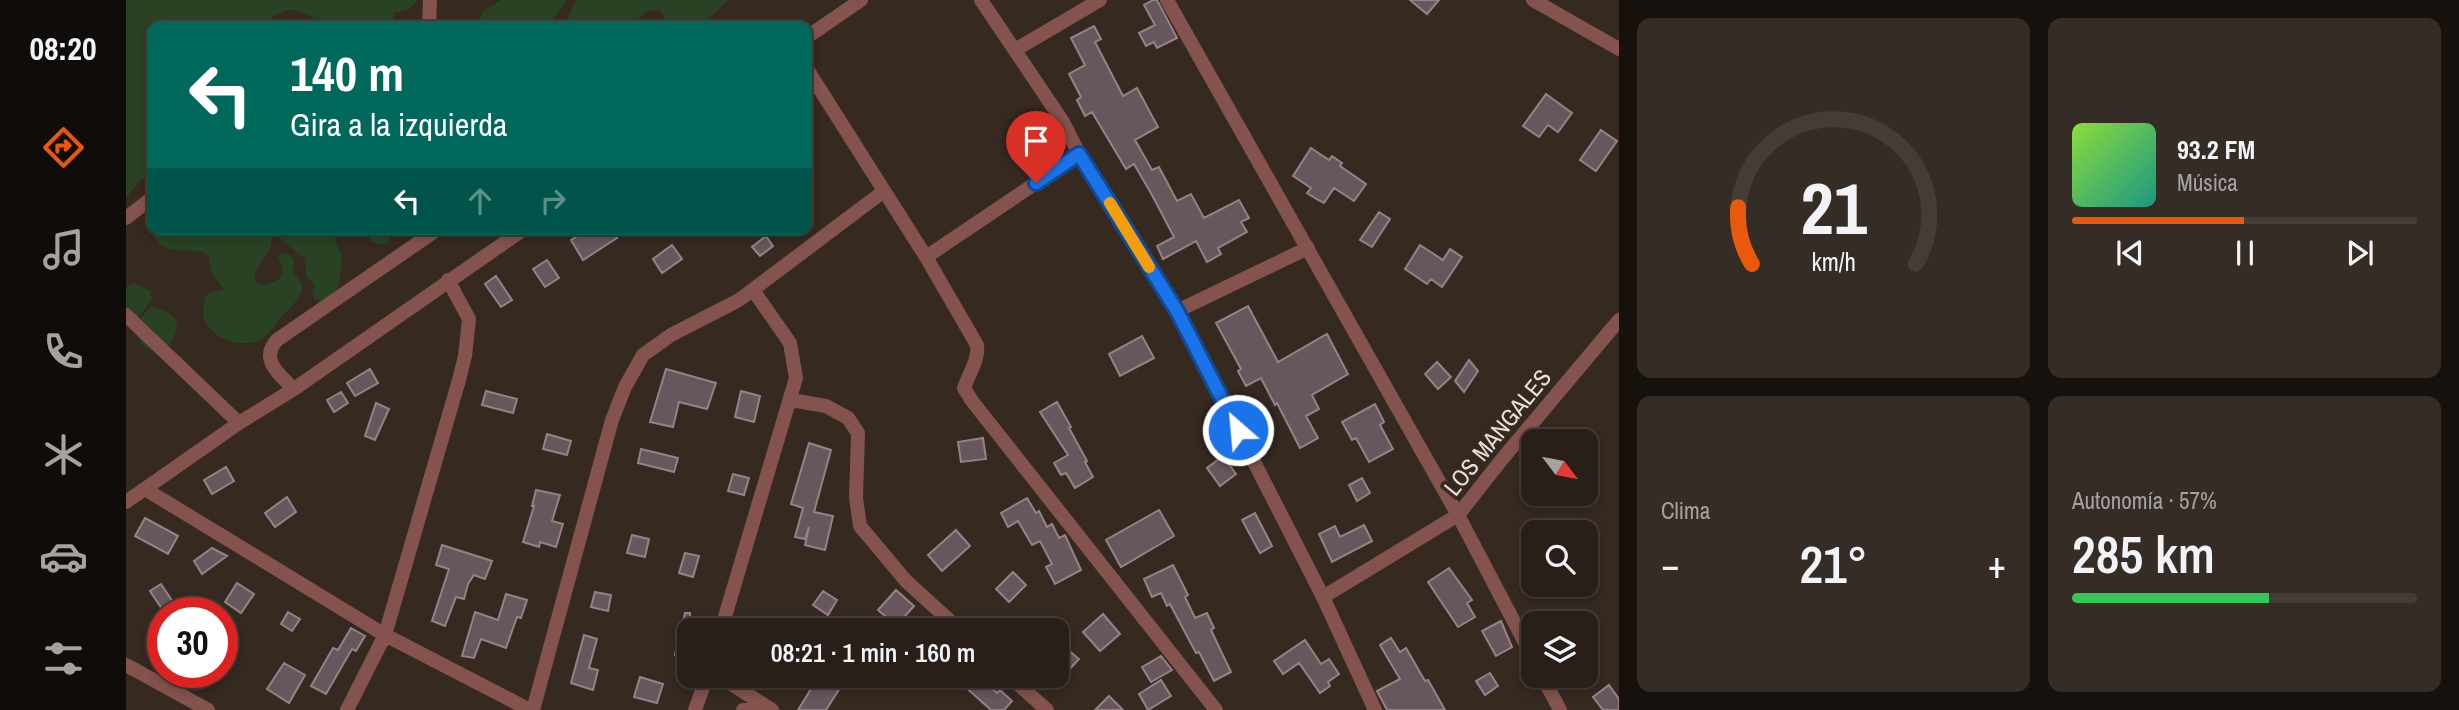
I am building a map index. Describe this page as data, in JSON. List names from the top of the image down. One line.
{"streets":{"street":["LOS MANGALES"]},"north":"bottom right","page":{"tabs":"08:20","turn":["140 m","Gira a la izquierda"],"song":["93.2 FM","Música"],"tile":["Clima",["Autonomía · 57%","285 km"]],"heat":["−","21°","+"],"limit":"30","trip":"08:21 · 1 min · 160 m","gauge":["21","km/h"]}}
